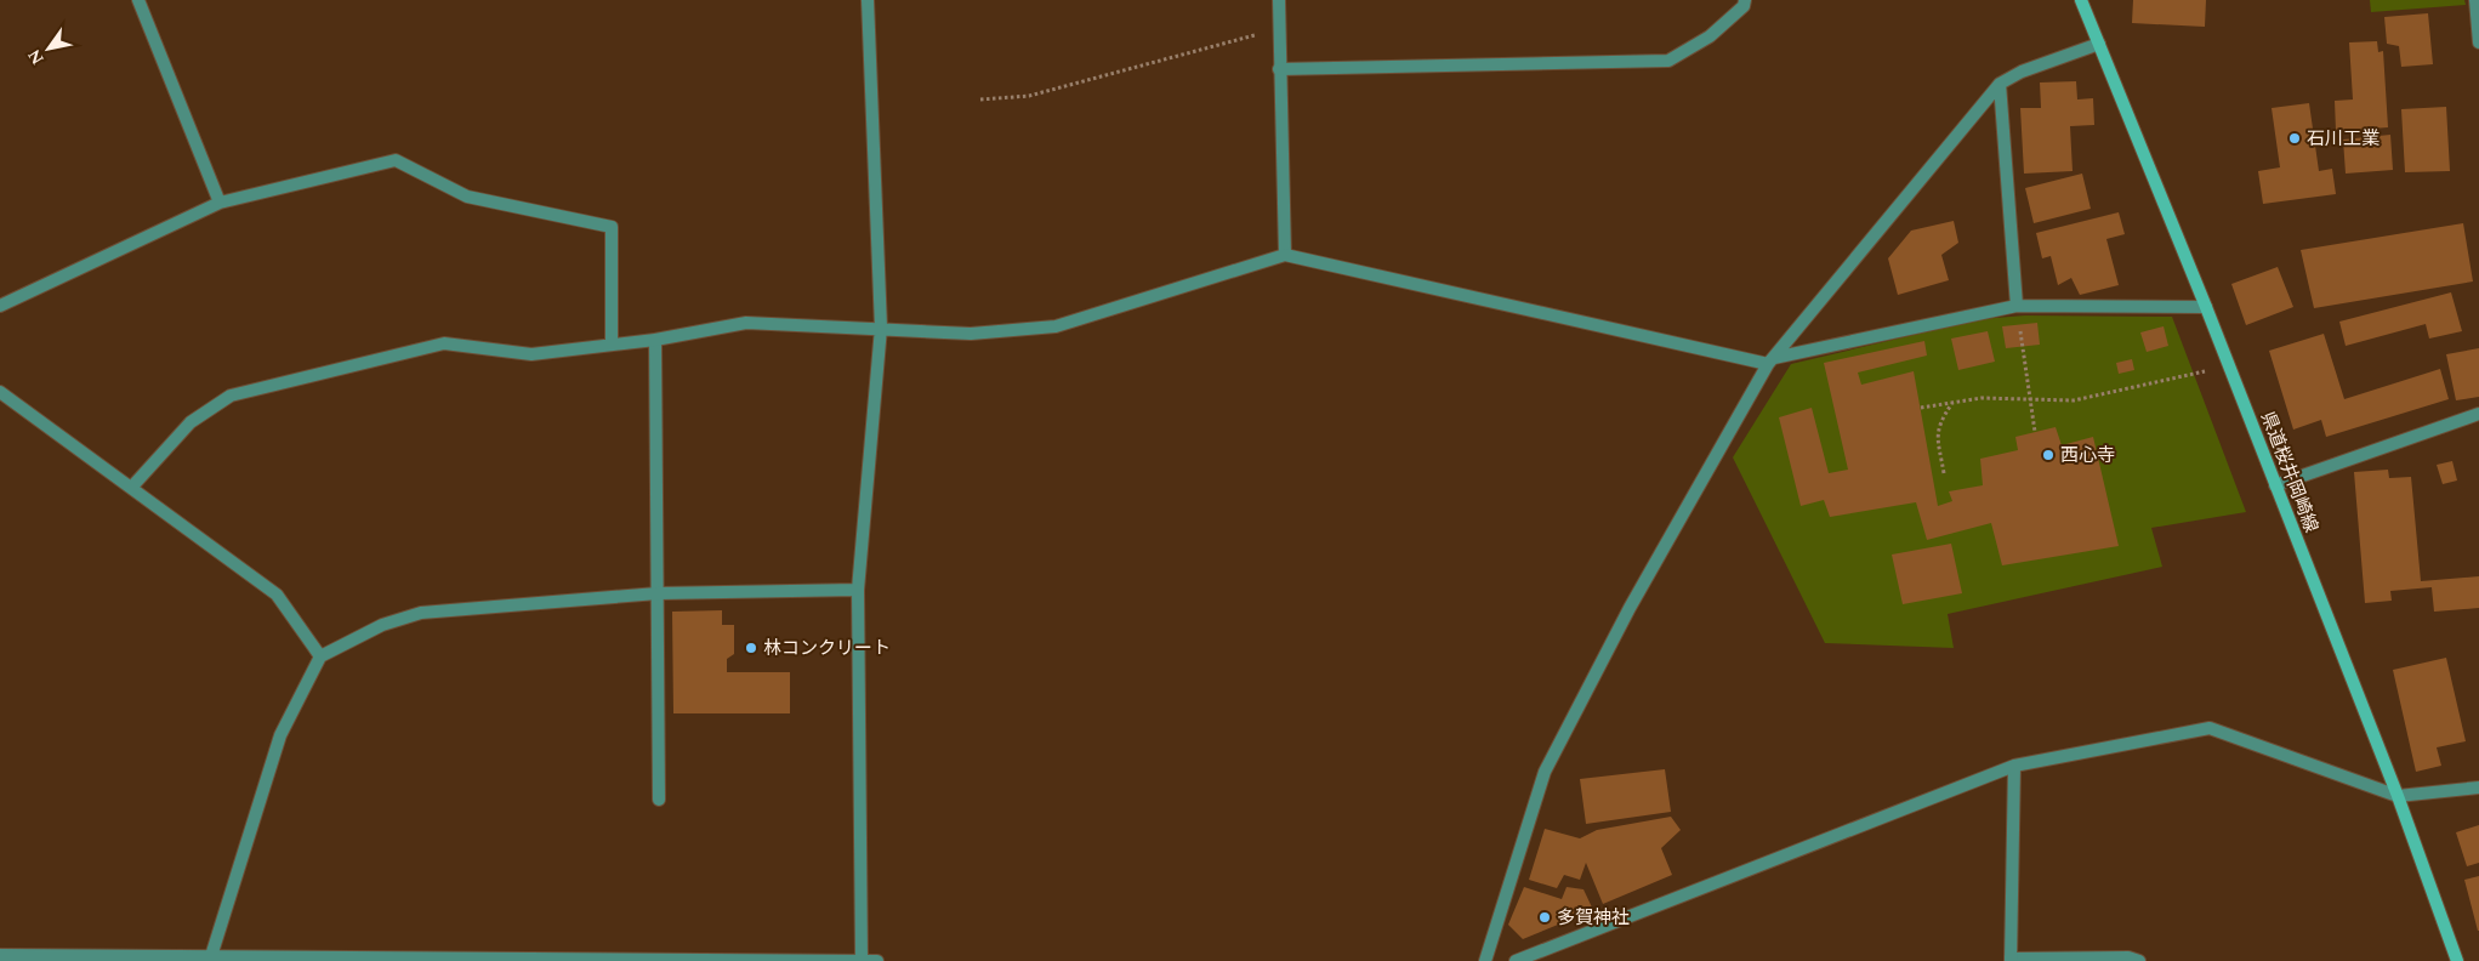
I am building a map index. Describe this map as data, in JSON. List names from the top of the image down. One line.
{"streets":{"main road":["県道桜井岡崎線"]},"places":["石川工業","西心寺","林コンクリート","多賀神社"],"north":"bottom left"}
